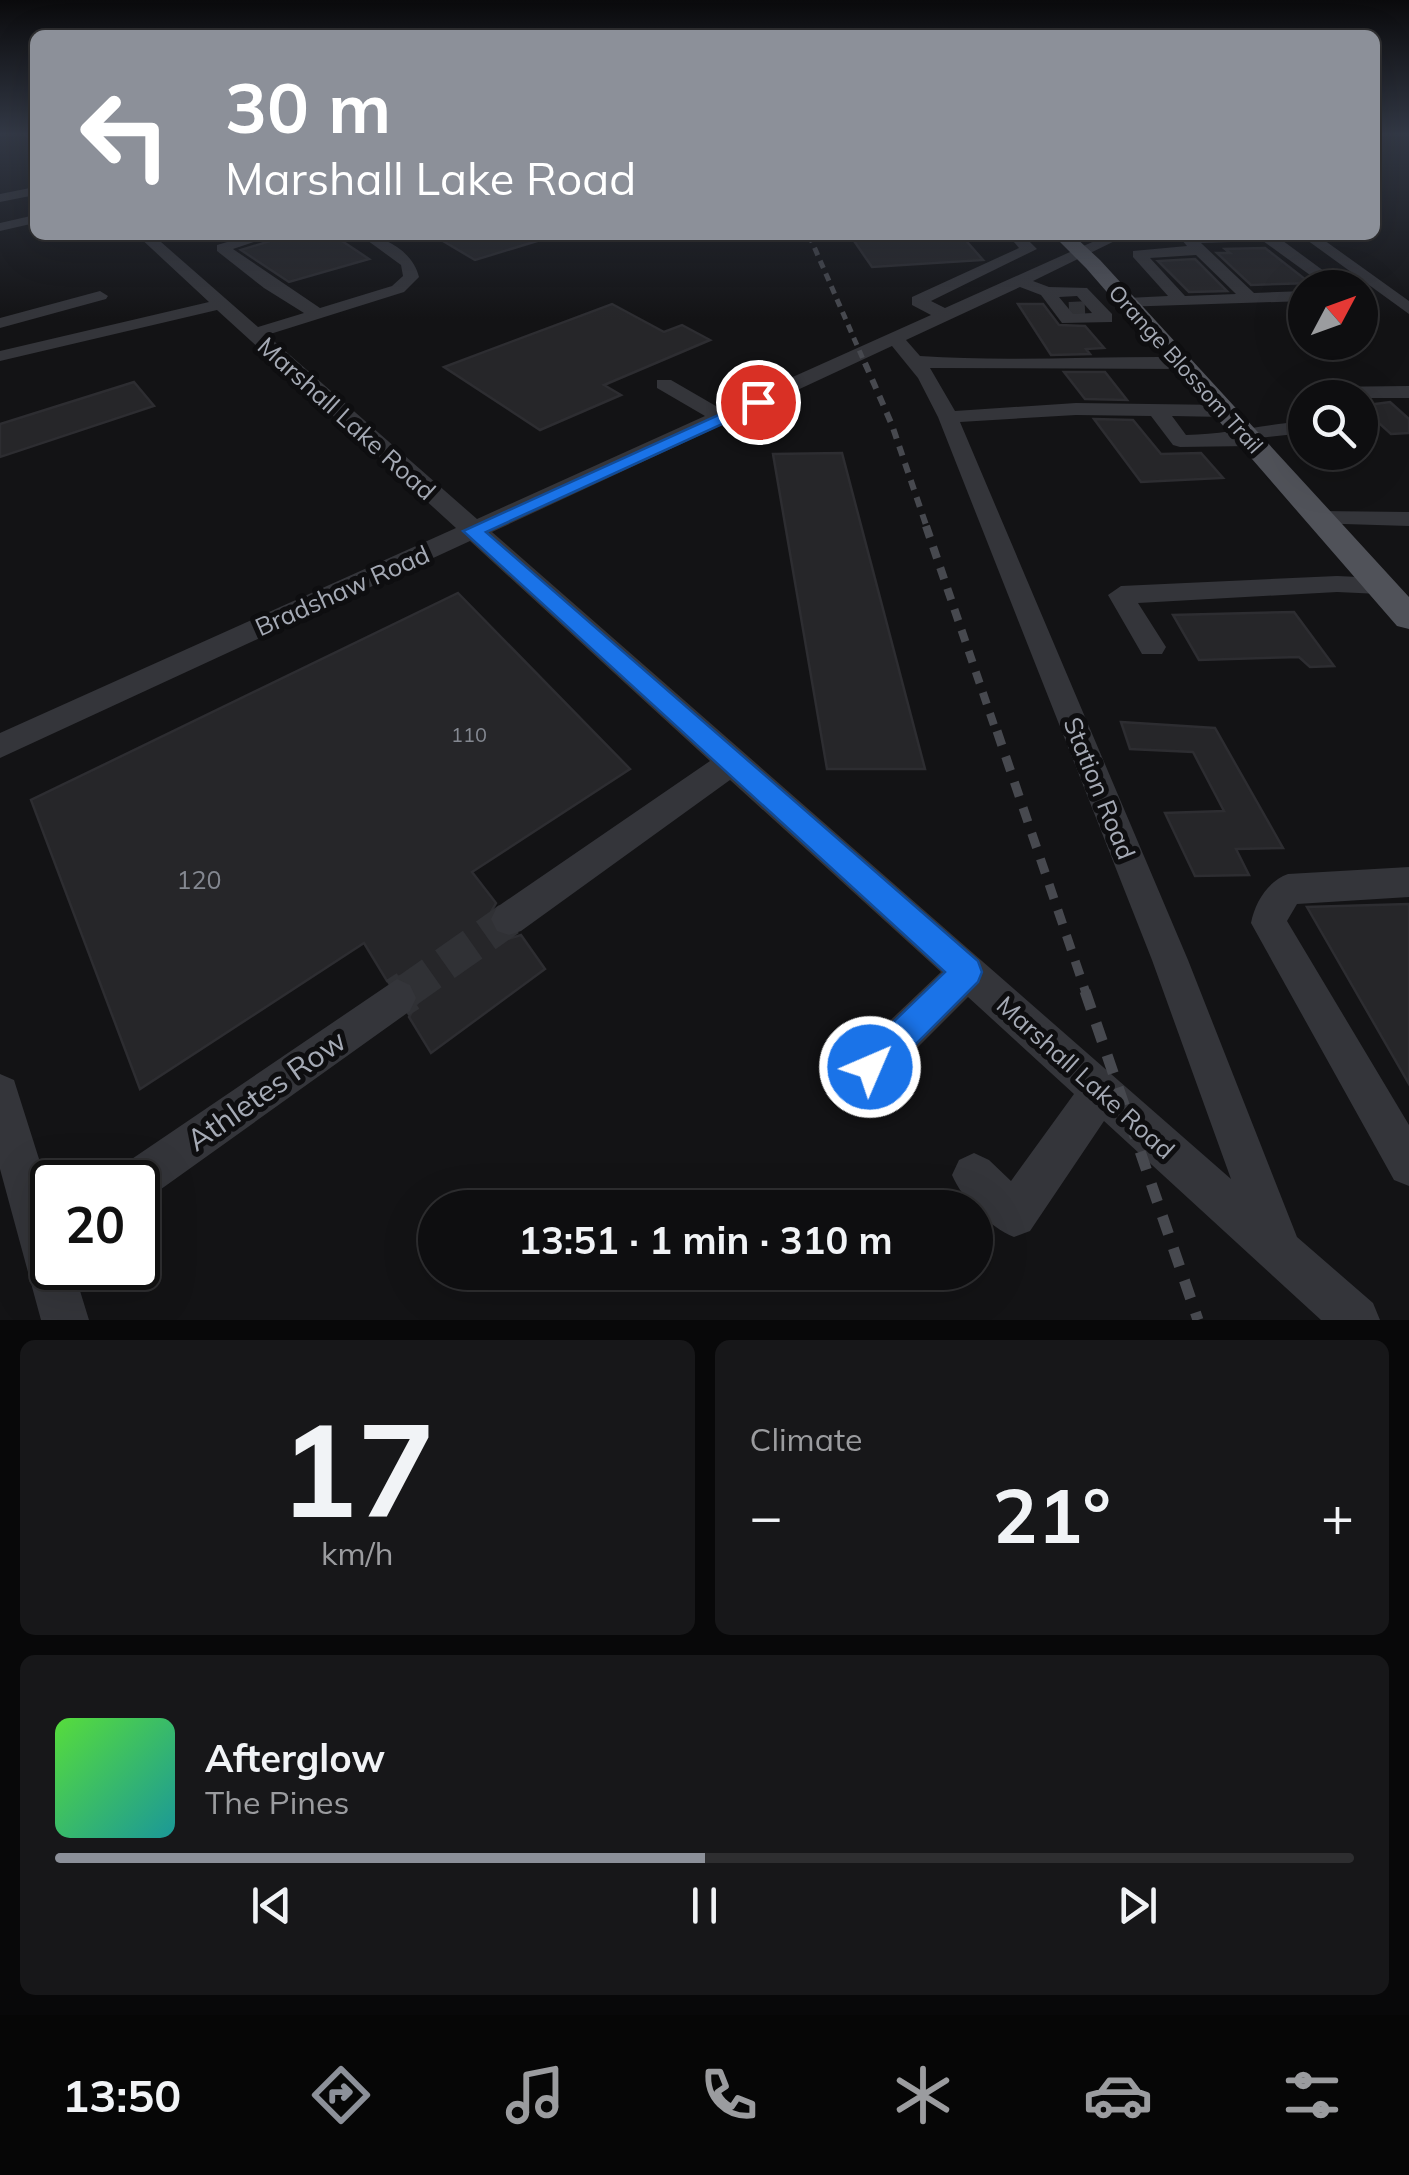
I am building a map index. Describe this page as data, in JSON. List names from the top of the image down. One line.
{"streets":{"main road":["Orange Blossom Trail"],"street":["Marshall Lake Road","Bradshaw Road","Station Road","Athletes Row"]},"crossings":[["Orange Blossom Trail","Bradshaw Road"],["Marshall Lake Road","Bradshaw Road"],["Marshall Lake Road","Station Road"],["Bradshaw Road","Station Road"]],"house_numbers":["110","120"],"north":"top right","page":{"turn":["30 m","Marshall Lake Road"],"limit":"20","trip":"13:51 · 1 min · 310 m","tile":[["17","km/h"],"Climate"],"heat":["−","21°","+"],"song":["Afterglow","The Pines"],"tabs":"13:50"}}
